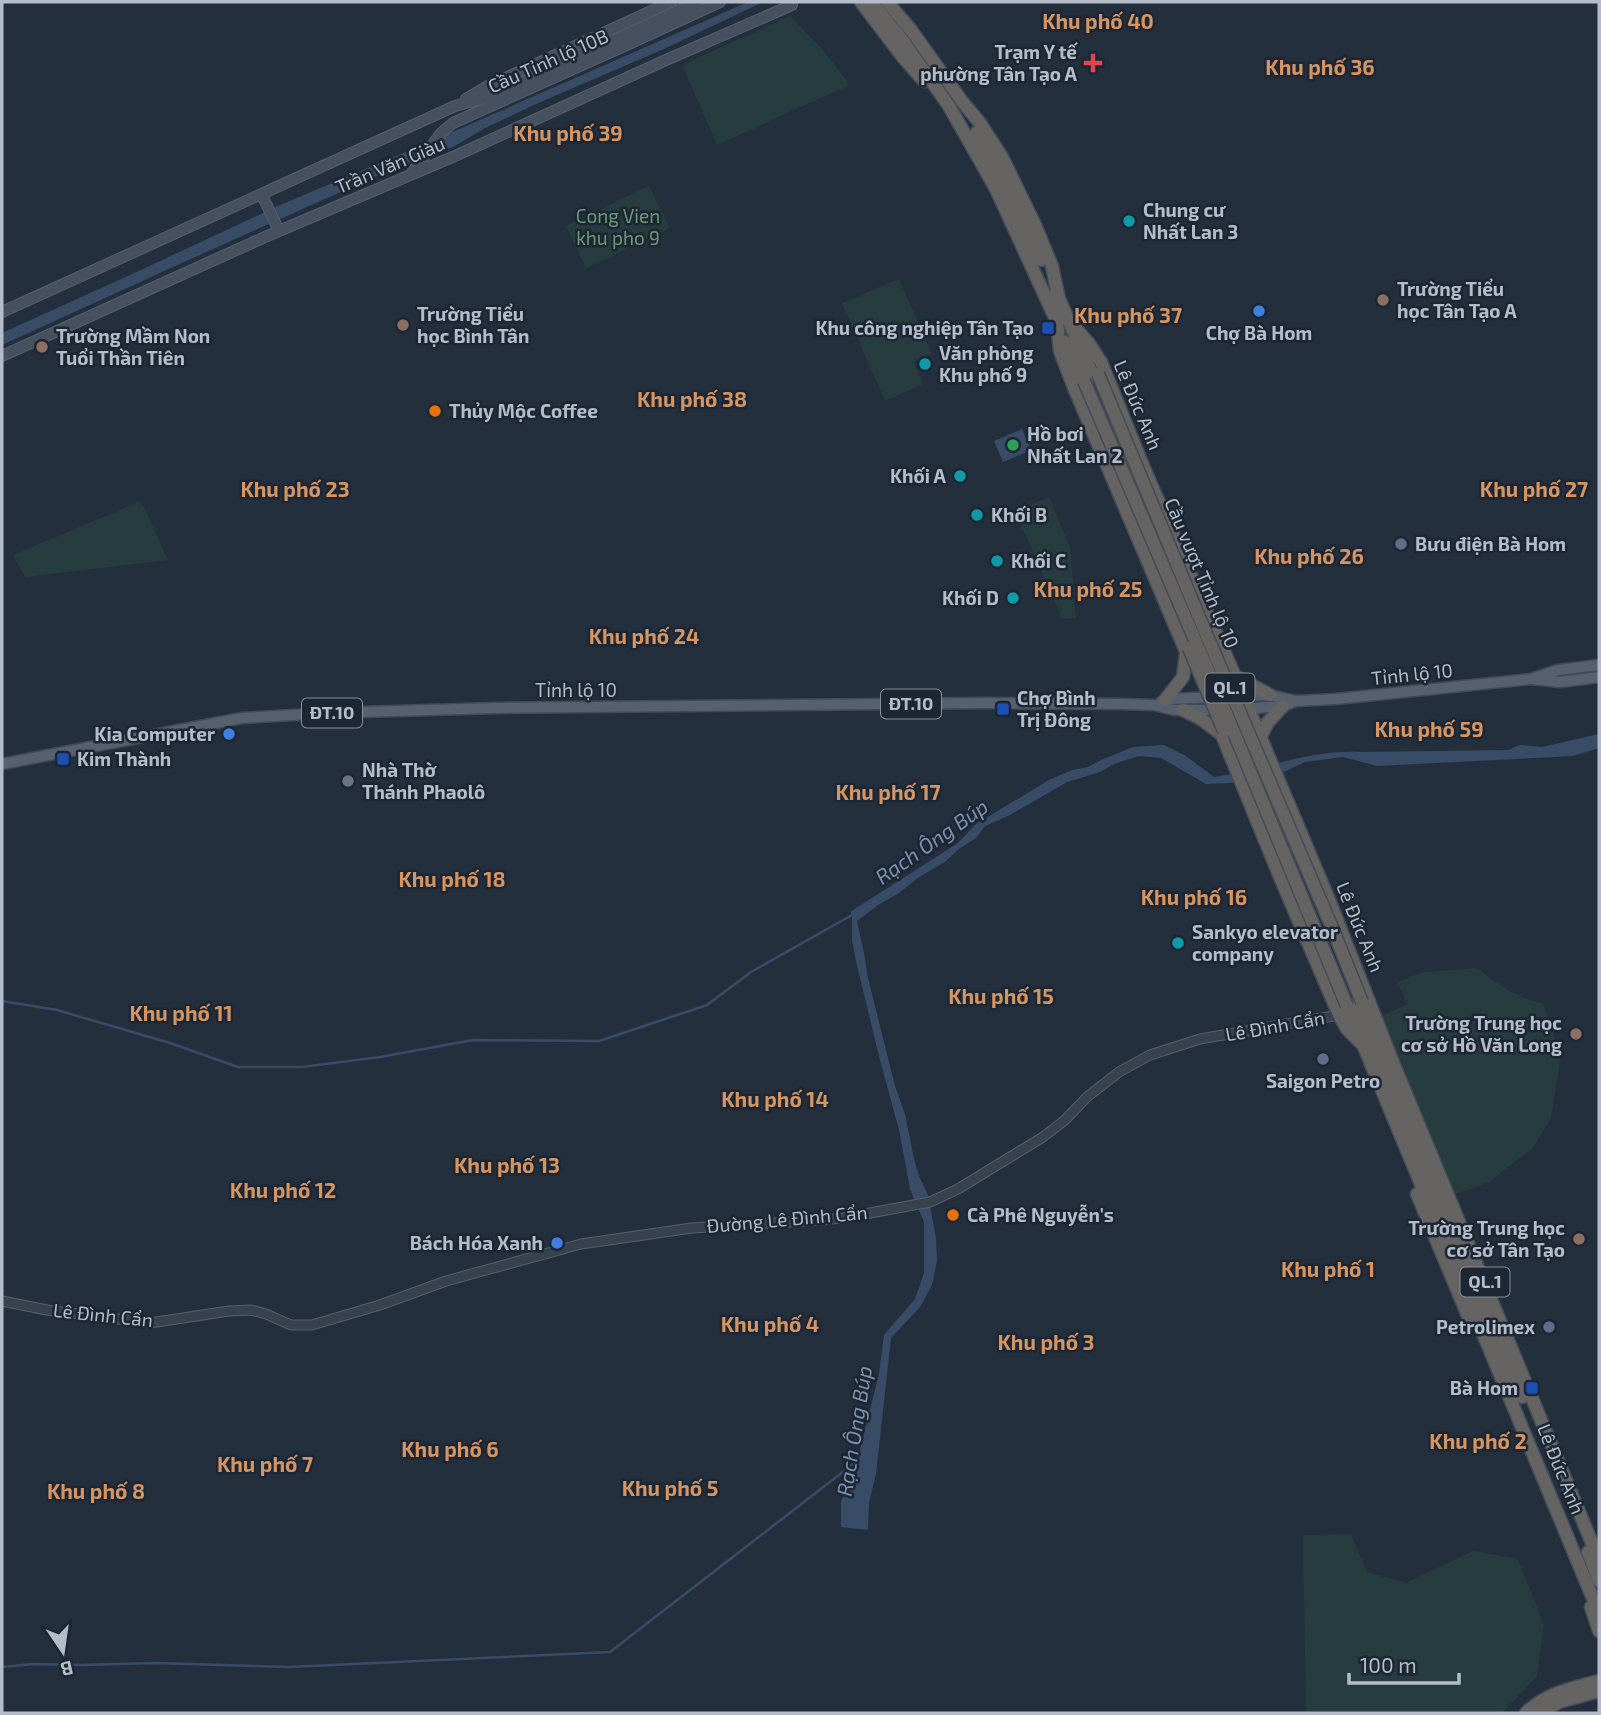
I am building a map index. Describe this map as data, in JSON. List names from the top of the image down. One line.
{"streets":{"highway":["Lê Đức Anh","Cầu vượt Tỉnh lộ 10","QL.1"],"main road":["Cầu Tỉnh lộ 10B","Trần Văn Giàu","Tỉnh lộ 10","ĐT.10"],"street":["Lê Đình Cẩn","Đường Lê Đình Cẩn"]},"crossings":[["Cầu Tỉnh lộ 10B","Trần Văn Giàu"],["Lê Đức Anh","Cầu vượt Tỉnh lộ 10"],["Lê Đức Anh","Tỉnh lộ 10"],["Lê Đức Anh","Lê Đình Cẩn"],["Cầu vượt Tỉnh lộ 10","Lê Đình Cẩn"],["Lê Đình Cẩn","Đường Lê Đình Cẩn"]],"districts":["Khu phố 40","Khu phố 36","Khu phố 39","Khu phố 37","Khu phố 38","Khu phố 23","Khu phố 27","Khu phố 26","Khu phố 25","Khu phố 24","Khu phố 59","Khu phố 17","Khu phố 18","Khu phố 16","Khu phố 15","Khu phố 11","Khu phố 14","Khu phố 13","Khu phố 12","Khu phố 1","Khu phố 4","Khu phố 3","Khu phố 2","Khu phố 6","Khu phố 7","Khu phố 5","Khu phố 8"],"water":["Rạch Ông Búp"],"parks":["Cong Vien khu pho 9"],"places":{"health":["Trạm Y tế phường Tân Tạo A"],"other":["Chung cư Nhất Lan 3","Trường Tiểu học Tân Tạo A","Chợ Bà Hom","Trường Tiểu học Bình Tân","Trường Mầm Non Tuổi Thần Tiên","Văn phòng Khu phố 9","Thủy Mộc Coffee","Hồ bơi Nhất Lan 2","Khối A","Khối B","Bưu điện Bà Hom","Khối C","Khối D","Kia Computer","Nhà Thờ Thánh Phaolô","Sankyo elevator company","Trường Trung học cơ sở Hồ Văn Long","Saigon Petro","Cà Phê Nguyễn's","Trường Trung học cơ sở Tân Tạo","Bách Hóa Xanh","Petrolimex"],"transit":["Khu công nghiệp Tân Tạo","Chợ Bình Trị Đông","Kim Thành","Bà Hom"]},"scale_bar":"100 m","north":"bottom"}
